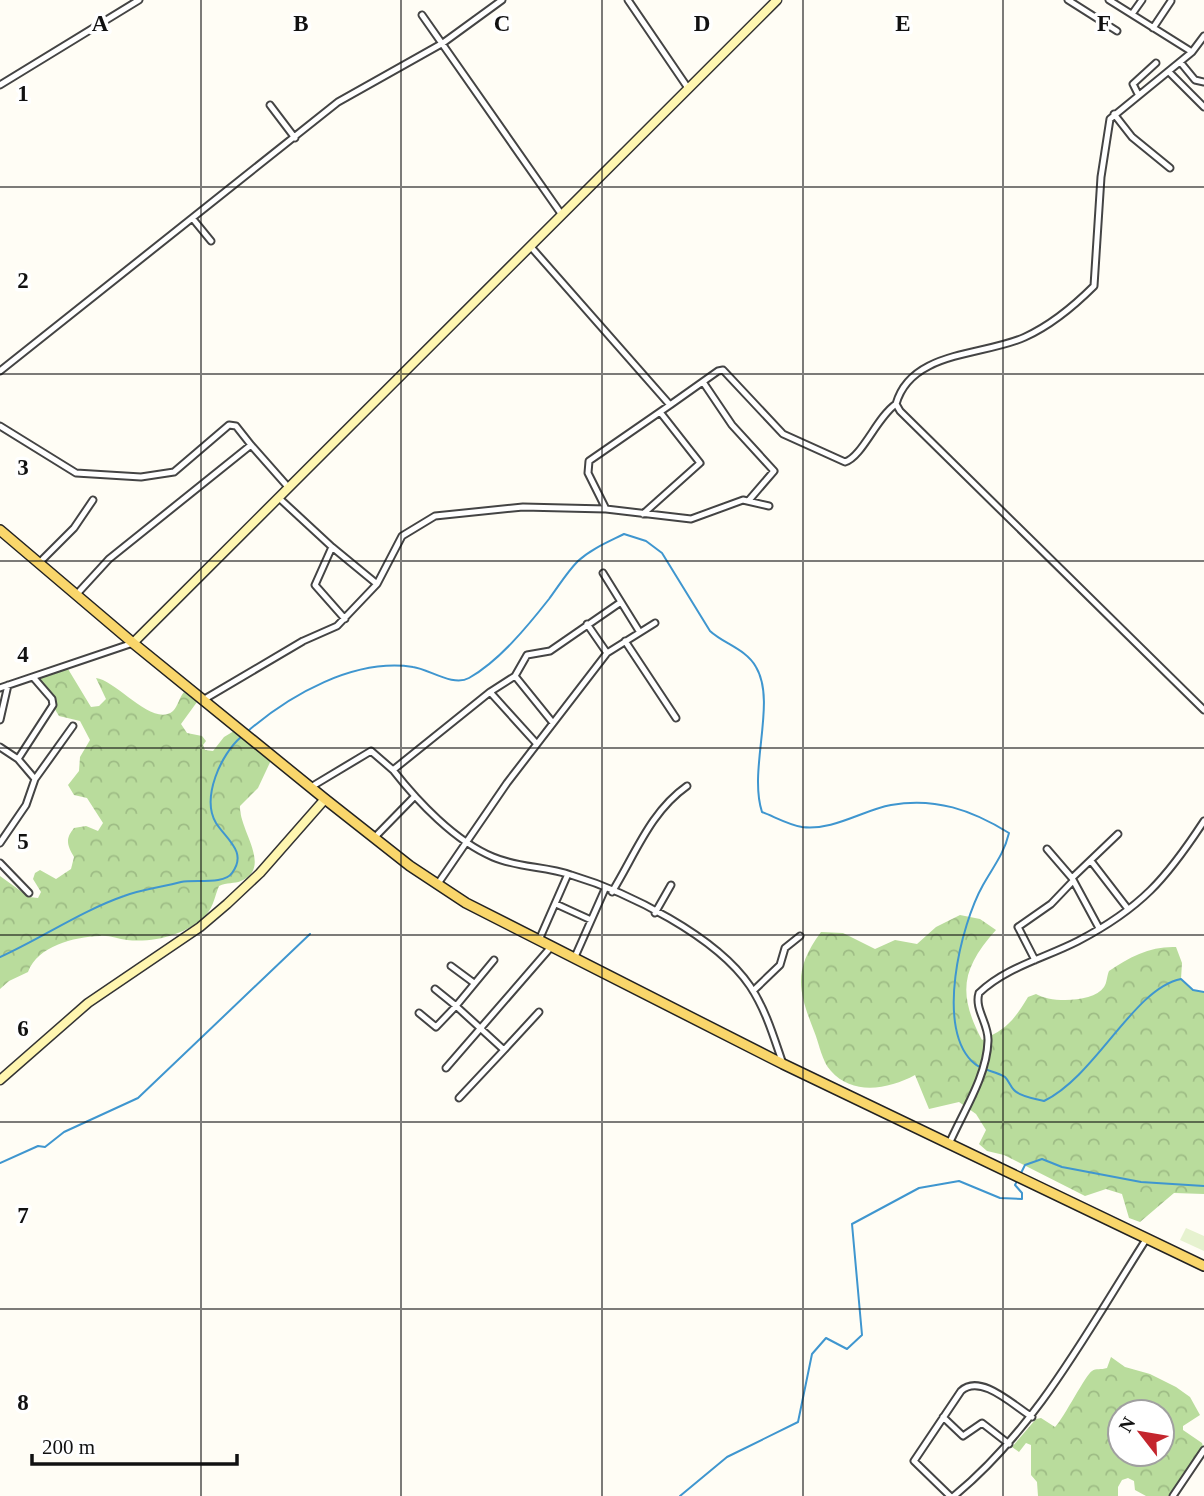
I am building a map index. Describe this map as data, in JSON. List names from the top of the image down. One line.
{"scale_bar":"200 m","north":"top left","grid":{"columns":["A","B","C","D","E","F"],"rows":["1","2","3","4","5","6","7","8"]}}
